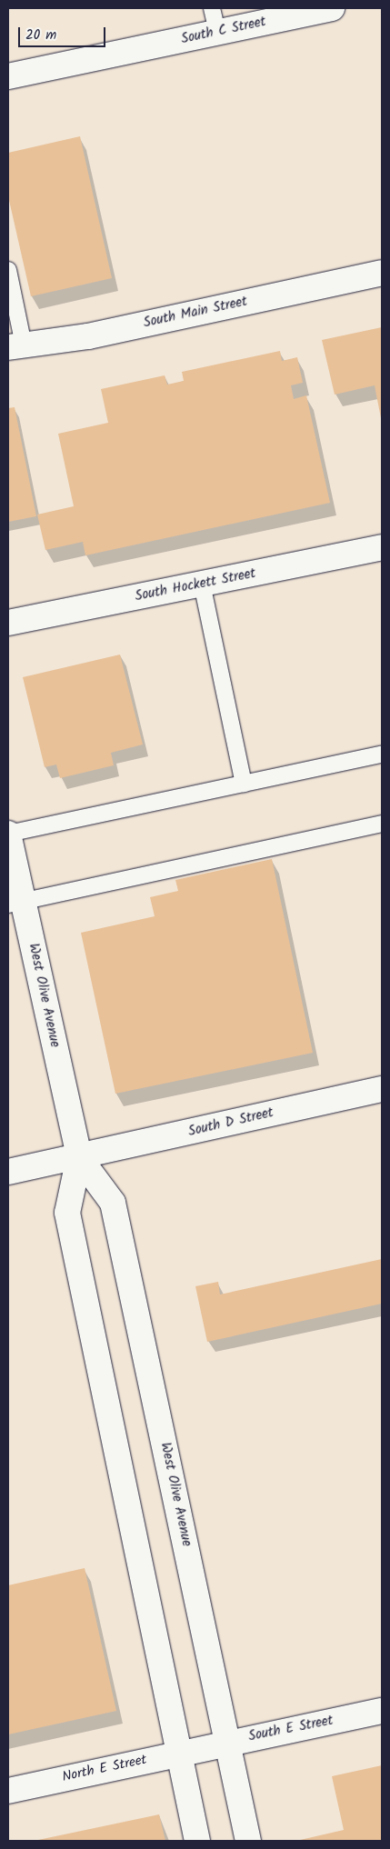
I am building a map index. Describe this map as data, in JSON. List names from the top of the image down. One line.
{"streets":{"main road":["South C Street","South Main Street","South Hockett Street","West Olive Avenue","South D Street","South E Street","North E Street"]},"crossings":[["West Olive Avenue","South D Street"],["West Olive Avenue","South E Street"],["West Olive Avenue","North E Street"],["South E Street","North E Street"]],"scale_bar":"20 m"}
